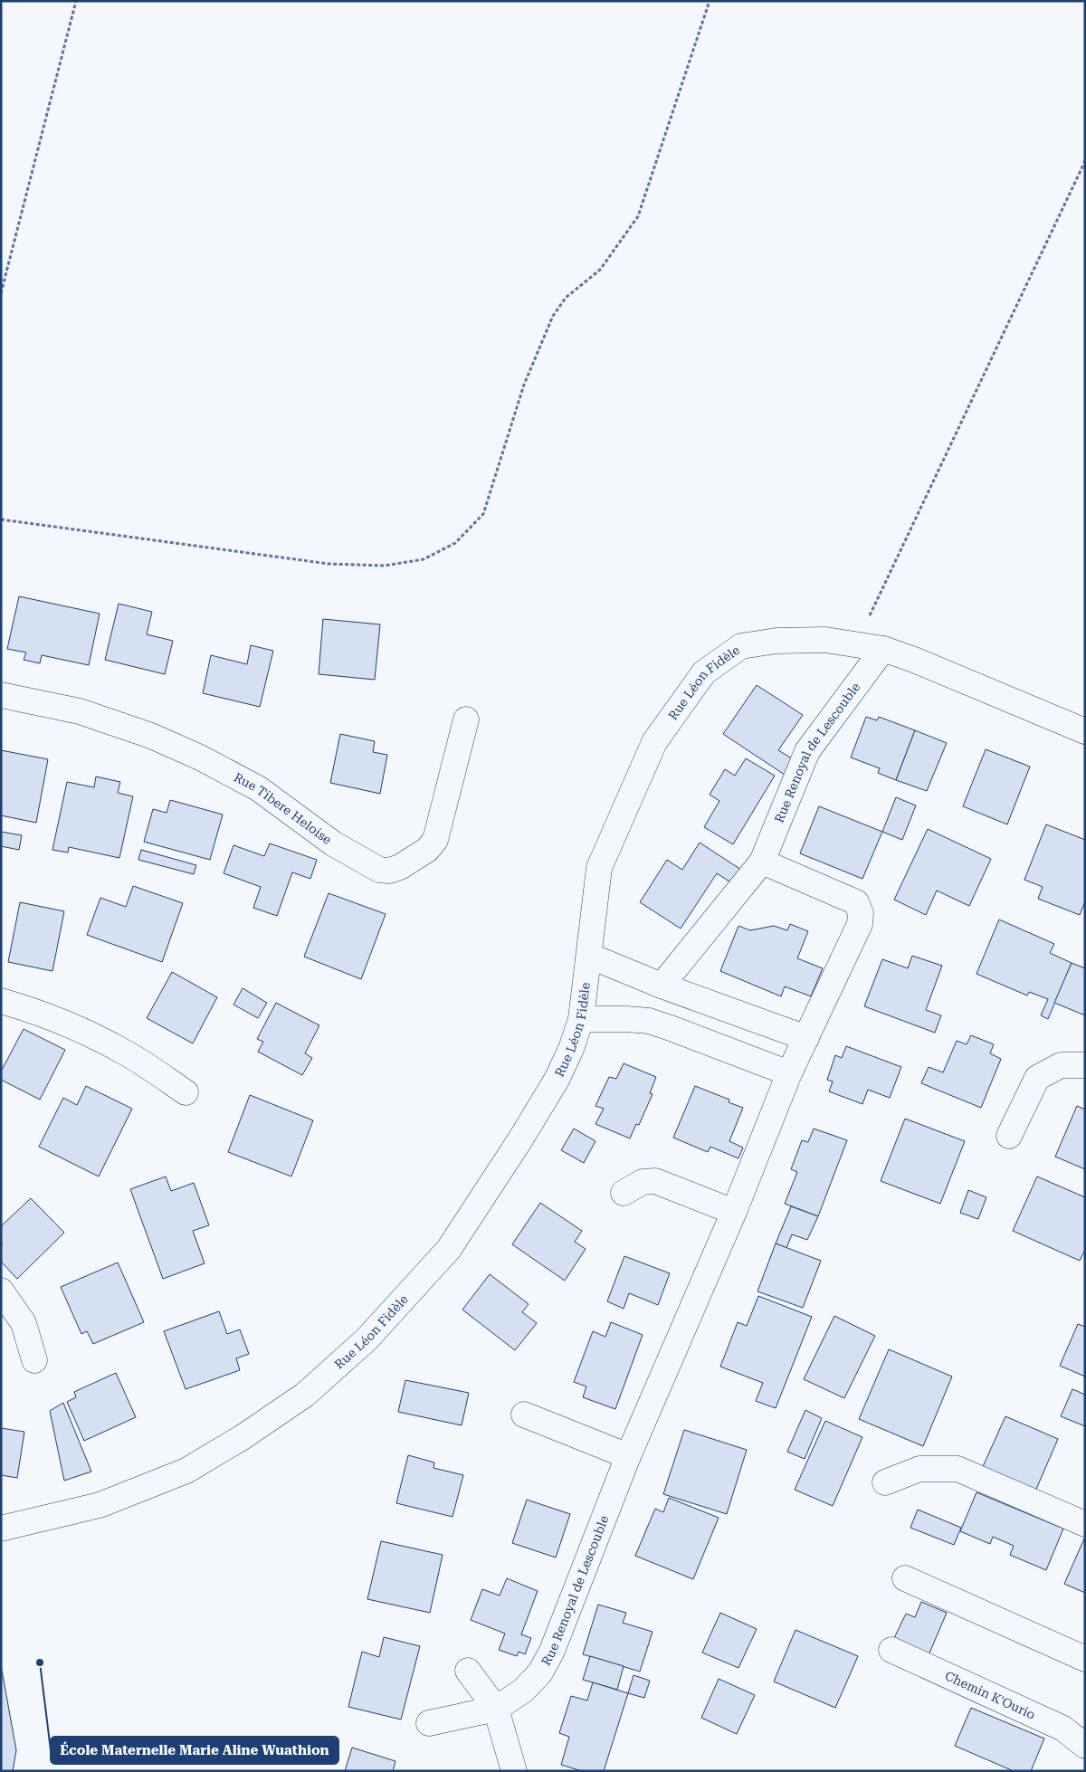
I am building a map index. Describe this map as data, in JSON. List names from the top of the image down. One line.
{"streets":{"street":["Rue Léon Fidèle","Rue Renoyal de Lescouble","Rue Tibere Heloise","Chemin K'Ourio"]},"crossings":[["Rue Léon Fidèle","Rue Renoyal de Lescouble"]],"places":["École Maternelle Marie Aline Wuathion"]}
